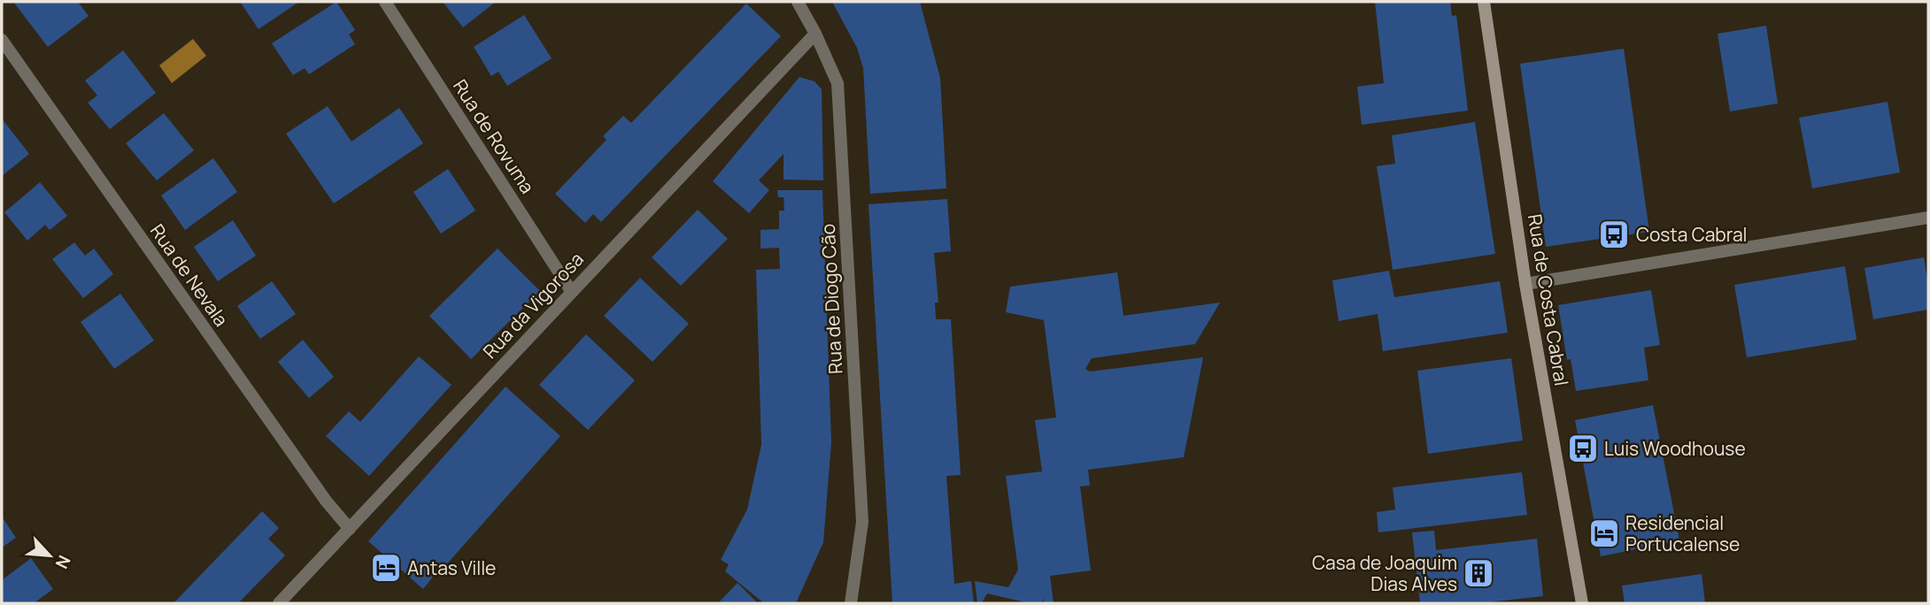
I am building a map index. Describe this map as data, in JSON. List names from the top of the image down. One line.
{"streets":{"main road":["Rua de Costa Cabral"],"street":["Rua de Rovuma","Rua de Nevala","Rua de Diogo Cão","Rua da Vigorosa"]},"crossings":[["Rua de Rovuma","Rua da Vigorosa"],["Rua de Nevala","Rua da Vigorosa"],["Rua de Diogo Cão","Rua da Vigorosa"]],"places":{"bus stop":["Costa Cabral","Luis Woodhouse"],"hotel":["Residencial Portucalense","Antas Ville"],"building":["Casa de Joaquim Dias Alves"]},"north":"bottom right"}
